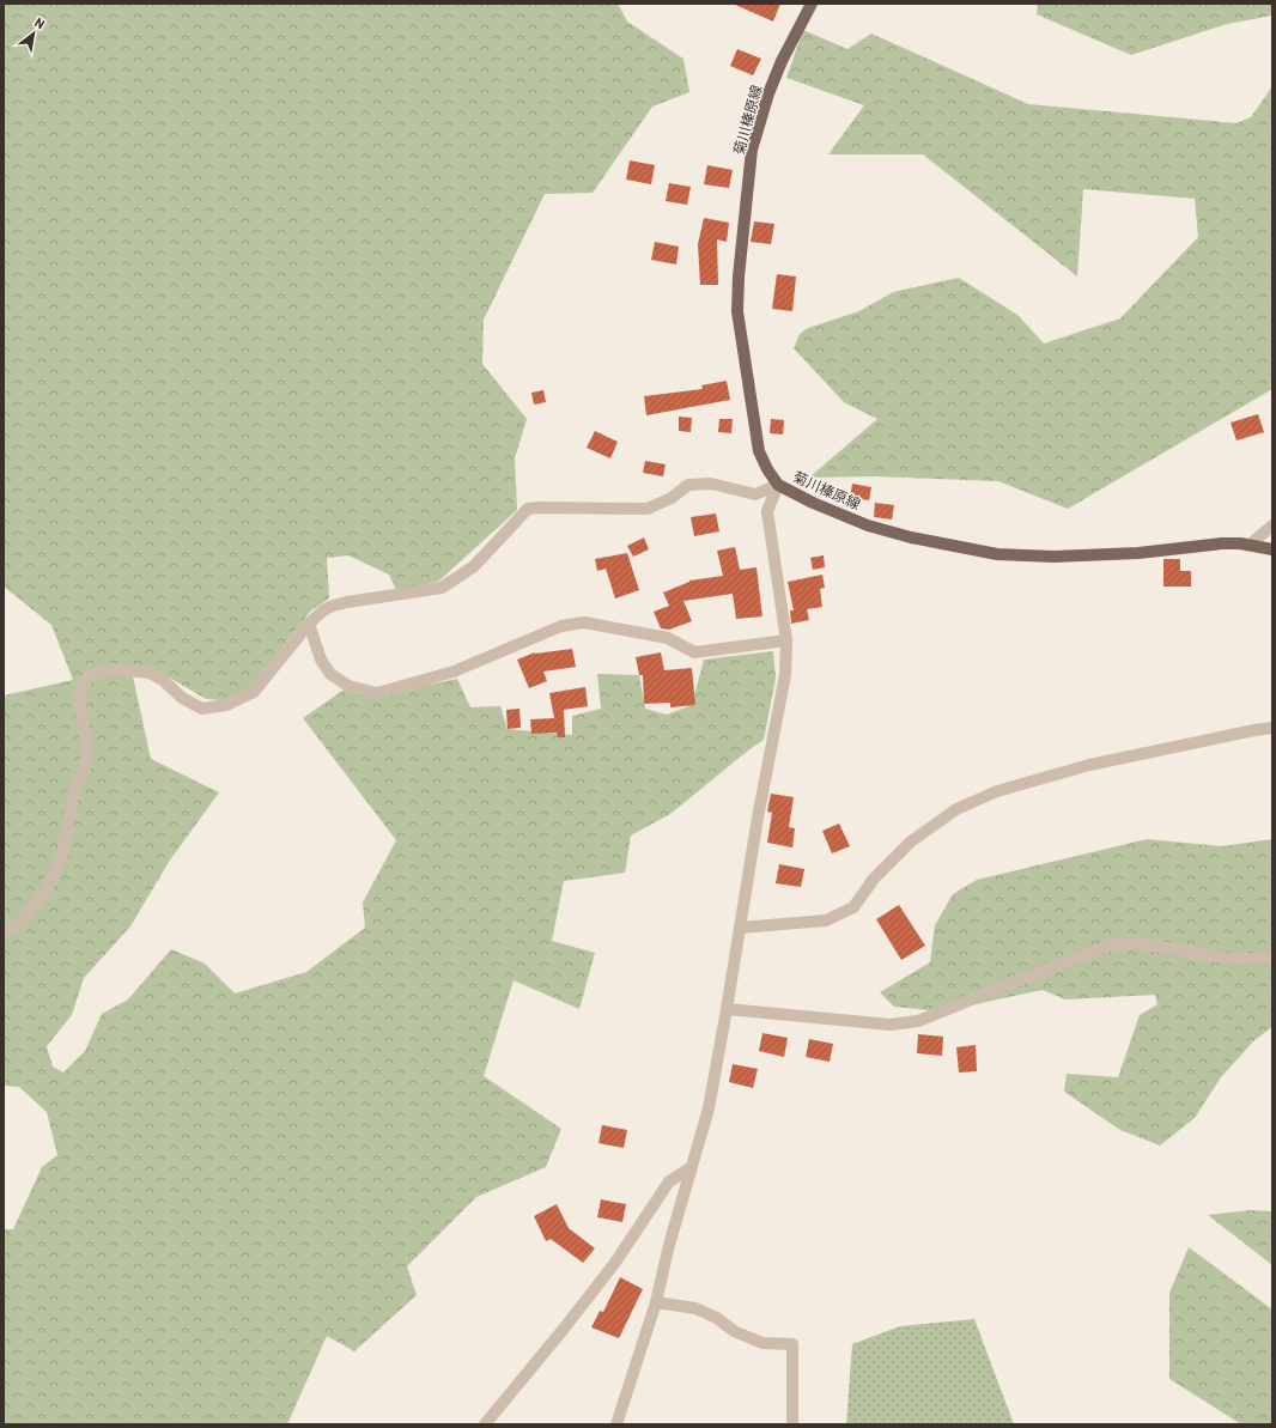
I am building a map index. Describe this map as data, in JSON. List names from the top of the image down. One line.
{"streets":{"main road":["菊川榛原線"]},"north":"top right"}
